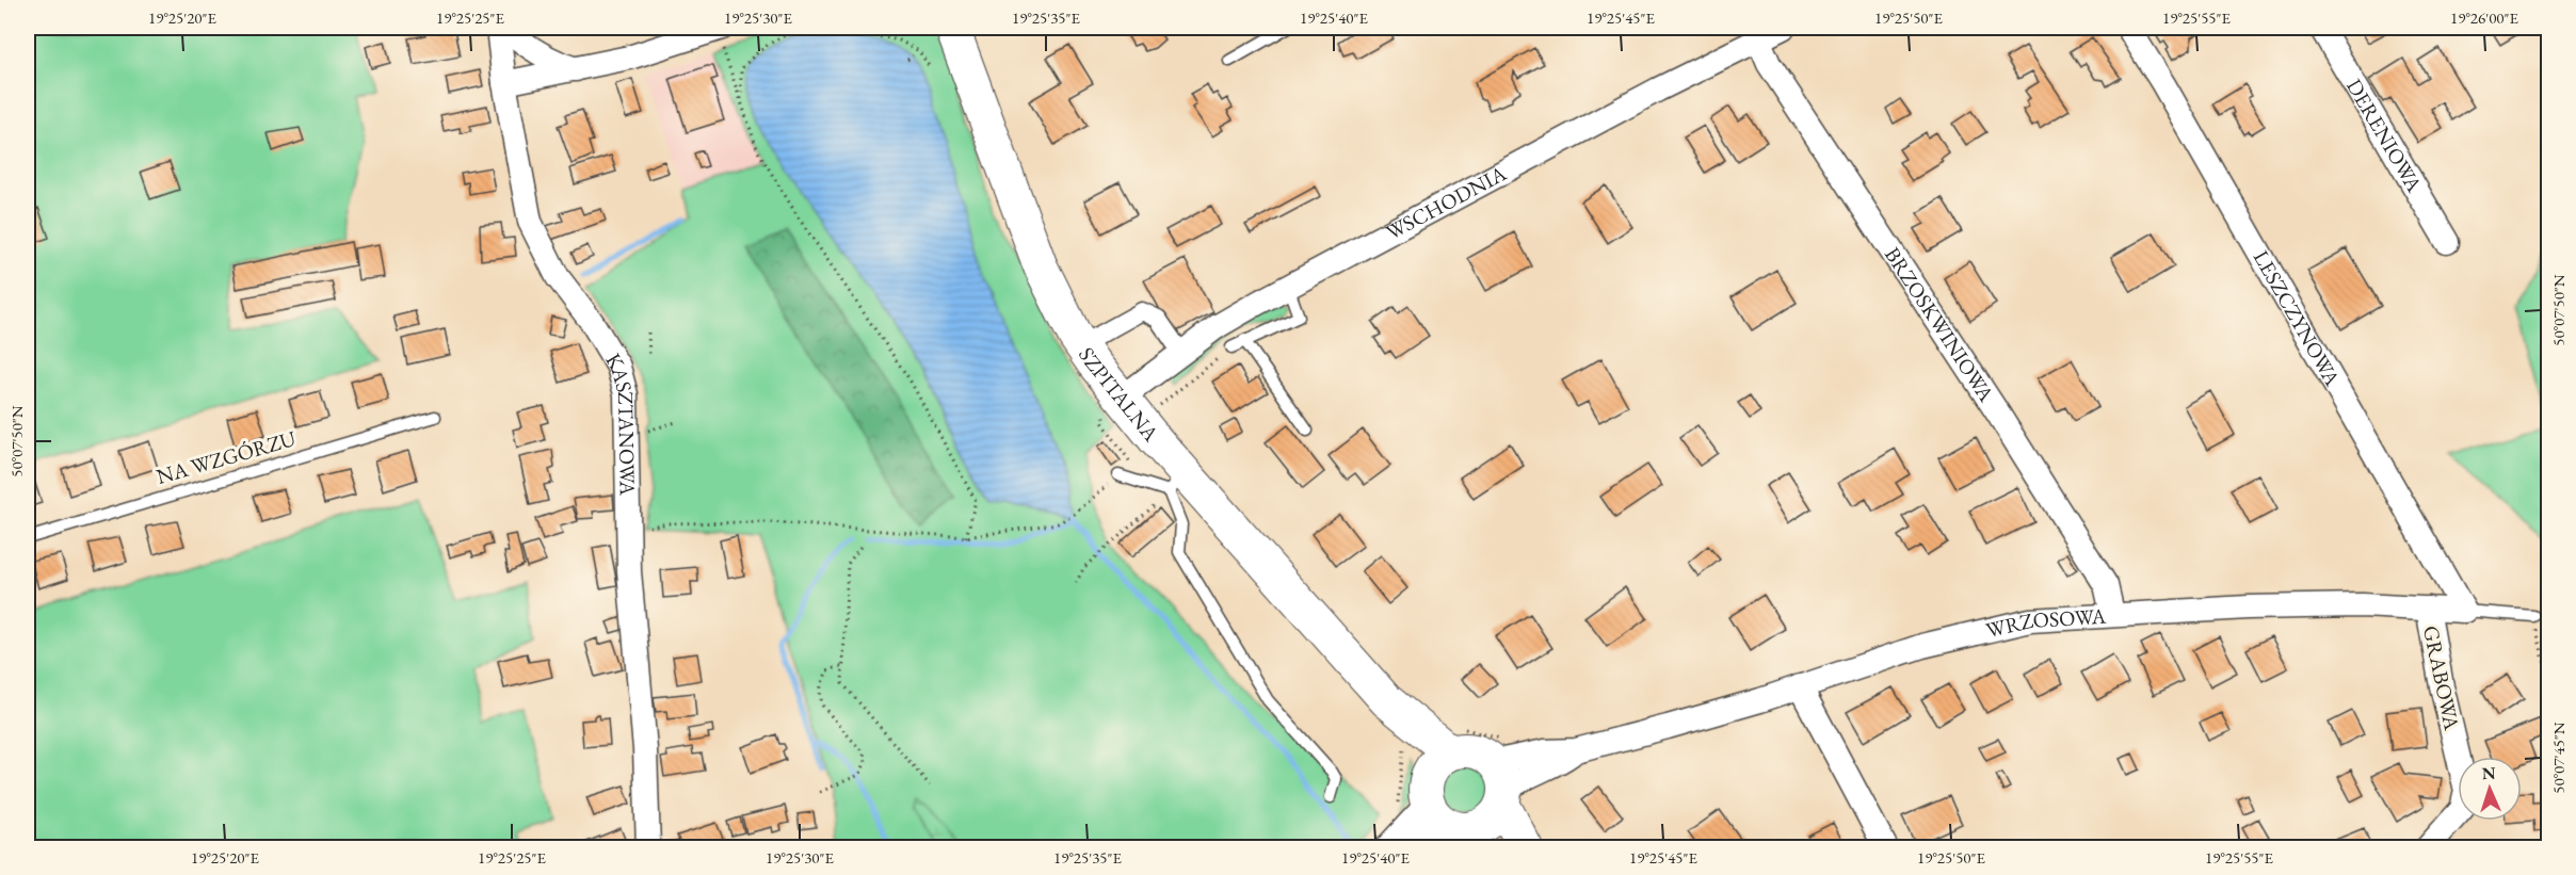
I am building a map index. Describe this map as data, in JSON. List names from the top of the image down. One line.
{"streets":{"main road":["SZPITALNA"],"street":["DERENIOWA","WSCHODNIA","LESZCZYNOWA","BRZOSKWINIOWA","KASZTANOWA","WRZOSOWA","GRABOWA"],"lane":["NA WZGÓRZU"]},"crossings":[["WSCHODNIA","BRZOSKWINIOWA"],["WSCHODNIA","SZPITALNA"],["LESZCZYNOWA","WRZOSOWA"],["BRZOSKWINIOWA","WRZOSOWA"],["WRZOSOWA","GRABOWA"]],"north":"top","coordinates":["19°25'20\"E","19°25'25\"E","19°25'30\"E","19°25'35\"E","19°25'40\"E","19°25'45\"E","19°25'50\"E","19°25'55\"E","19°26'00\"E","50°07'50\"N","50°07'45\"N"]}
